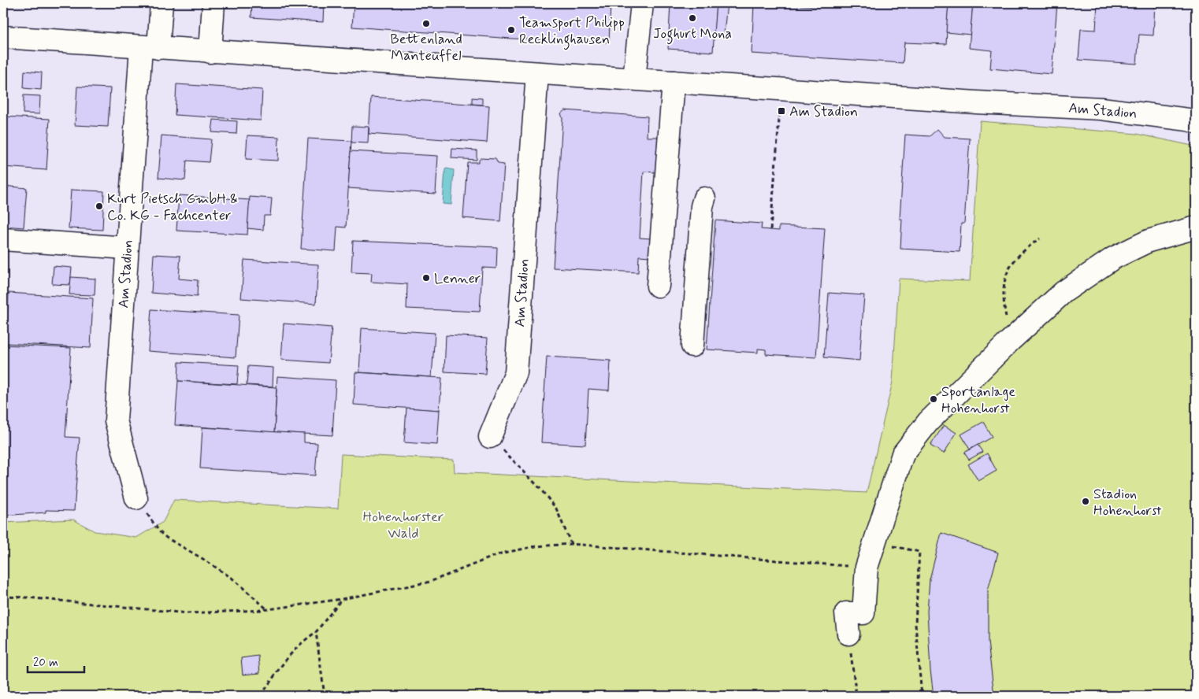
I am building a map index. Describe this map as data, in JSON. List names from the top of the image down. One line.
{"streets":{"street":["Am Stadion"]},"parks":["Hohenhorster Wald"],"places":{"other":["Joghurt Mona","Bettenland Manteuffel","Teamsport Philipp Recklinghausen","Kurt Pietsch GmbH & Co. KG - Fachcenter","Lenner","Sportanlage Hohenhorst","Stadion Hohenhorst"],"transit":["Am Stadion"]},"scale_bar":"20 m"}
